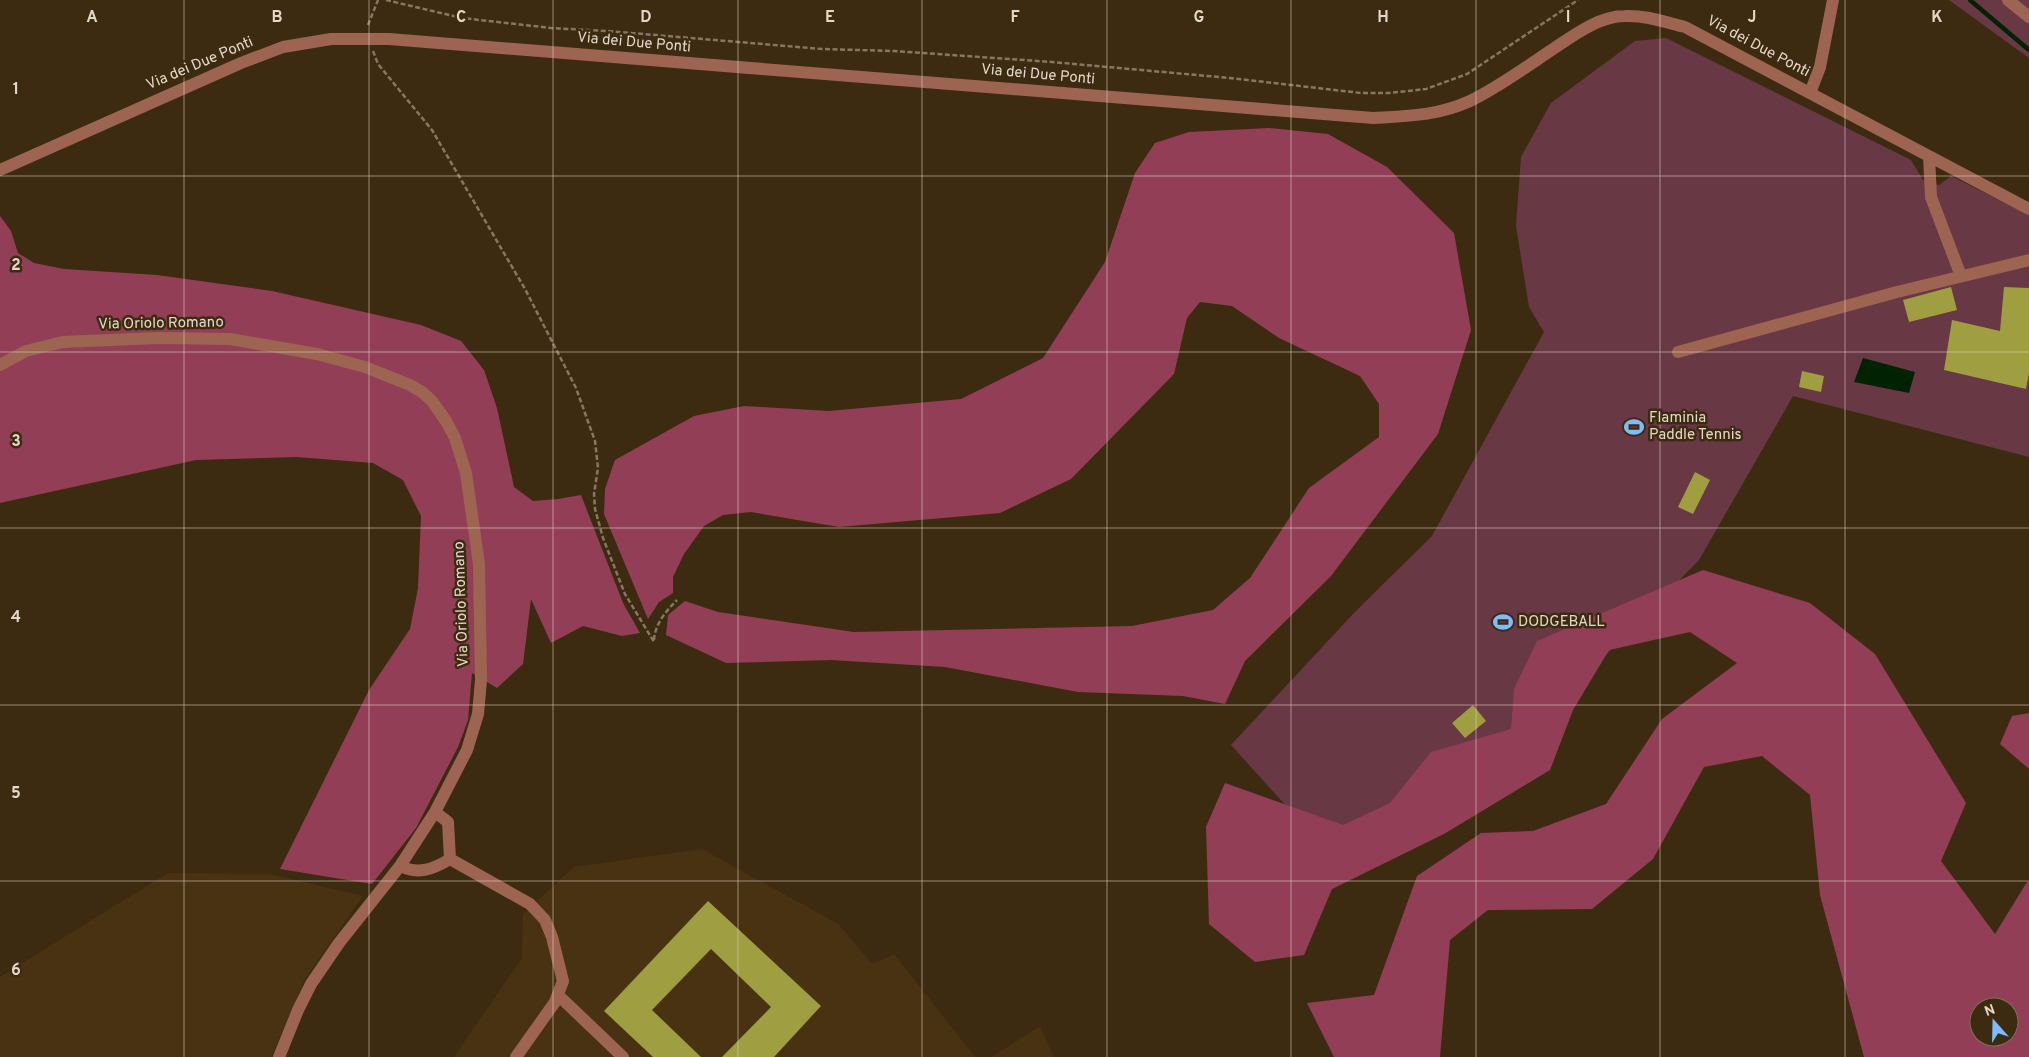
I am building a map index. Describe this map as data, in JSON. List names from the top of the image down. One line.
{"streets":{"street":["Via dei Due Ponti","Via Oriolo Romano"]},"places":{"sports":["Flaminia Paddle Tennis","DODGEBALL"]},"north":"top","grid":{"columns":["A","B","C","D","E","F","G","H","I","J","K"],"rows":["1","2","3","4","5","6"]}}
